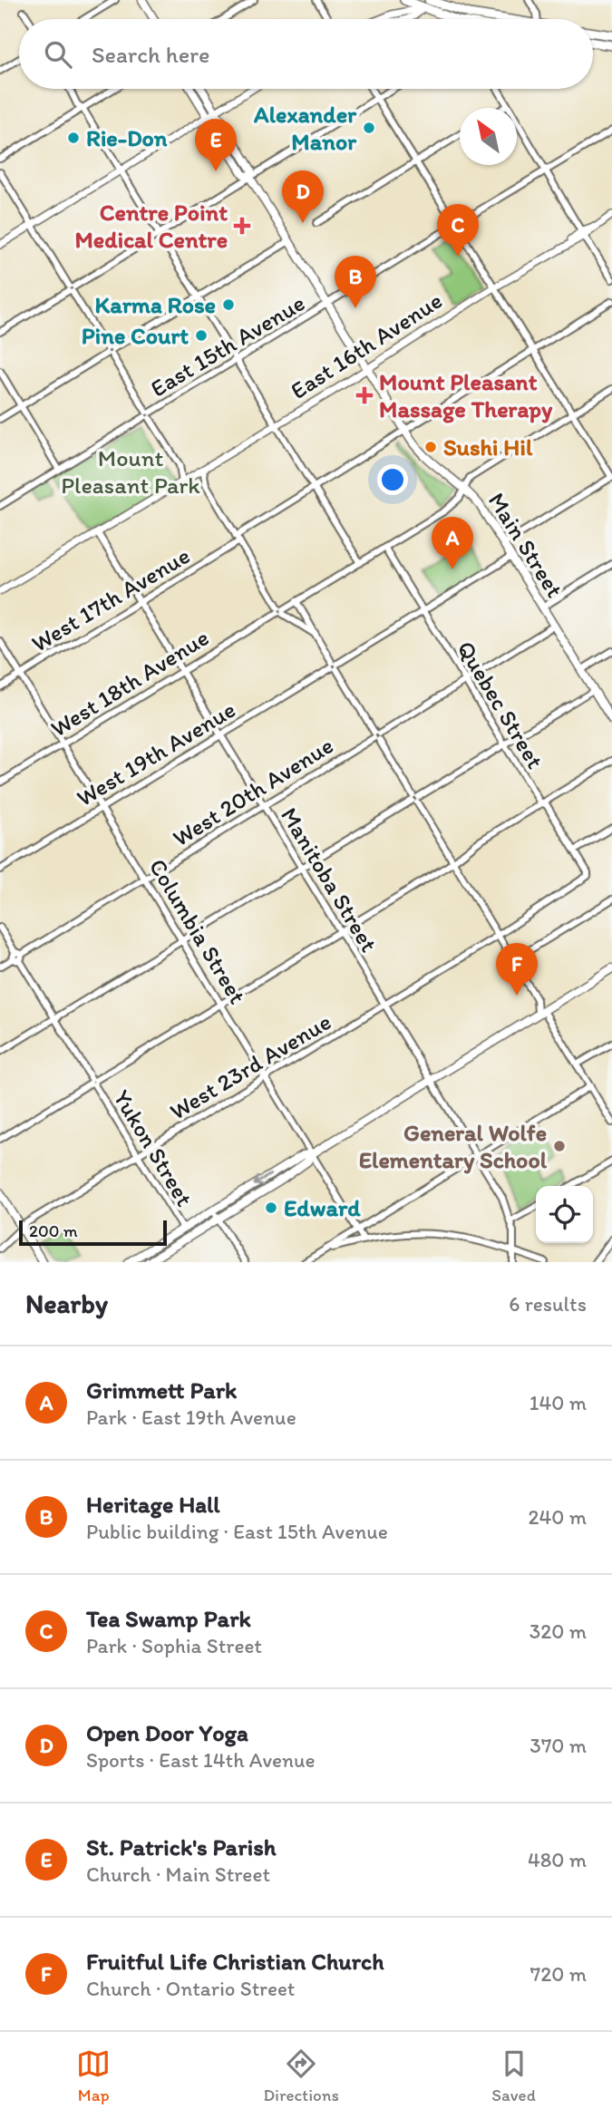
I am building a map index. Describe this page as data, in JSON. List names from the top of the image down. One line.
{"streets":{"main road":["Main Street"],"street":["East 15th Avenue","East 16th Avenue","West 17th Avenue","West 18th Avenue","Quebec Street","West 19th Avenue","West 20th Avenue","Manitoba Street","Columbia Street","West 23rd Avenue","Yukon Street"]},"crossings":[["East 15th Avenue","Main Street"],["East 16th Avenue","Main Street"],["East 16th Avenue","Manitoba Street"],["Main Street","West 17th Avenue"],["Main Street","West 18th Avenue"],["Main Street","West 19th Avenue"],["Main Street","West 20th Avenue"],["West 17th Avenue","Manitoba Street"],["West 17th Avenue","Columbia Street"],["West 18th Avenue","Quebec Street"],["West 18th Avenue","Manitoba Street"],["West 18th Avenue","Columbia Street"],["Quebec Street","West 19th Avenue"],["Quebec Street","West 20th Avenue"],["Quebec Street","West 23rd Avenue"],["West 19th Avenue","Manitoba Street"],["West 19th Avenue","Columbia Street"],["West 20th Avenue","Manitoba Street"],["West 20th Avenue","Columbia Street"],["West 20th Avenue","Yukon Street"],["Manitoba Street","West 23rd Avenue"],["Columbia Street","West 23rd Avenue"],["West 23rd Avenue","Yukon Street"]],"parks":["Mount Pleasant Park"],"places":{"other":["Alexander Manor","Rie-Don","Karma Rose","Pine Court","Sushi Hil","General Wolfe Elementary School","Edward"],"health":["Centre Point Medical Centre","Mount Pleasant Massage Therapy"]},"scale_bar":"200 m","north":"top left","page":{"search":"Search here","pins":["E","D","C","B","A","F"],"scale":"200 m","heading":["Nearby","6 results"],"list":[{"mark":"A","name":"Grimmett Park","note":"Park · East 19th Avenue","value":"140 m"},{"mark":"B","name":"Heritage Hall","note":"Public building · East 15th Avenue","value":"240 m"},{"mark":"C","name":"Tea Swamp Park","note":"Park · Sophia Street","value":"320 m"},{"mark":"D","name":"Open Door Yoga","note":"Sports · East 14th Avenue","value":"370 m"},{"mark":"E","name":"St. Patrick's Parish","note":"Church · Main Street","value":"480 m"},{"mark":"F","name":"Fruitful Life Christian Church","note":"Church · Ontario Street","value":"720 m"}],"nav":["Map","Directions","Saved"]}}
